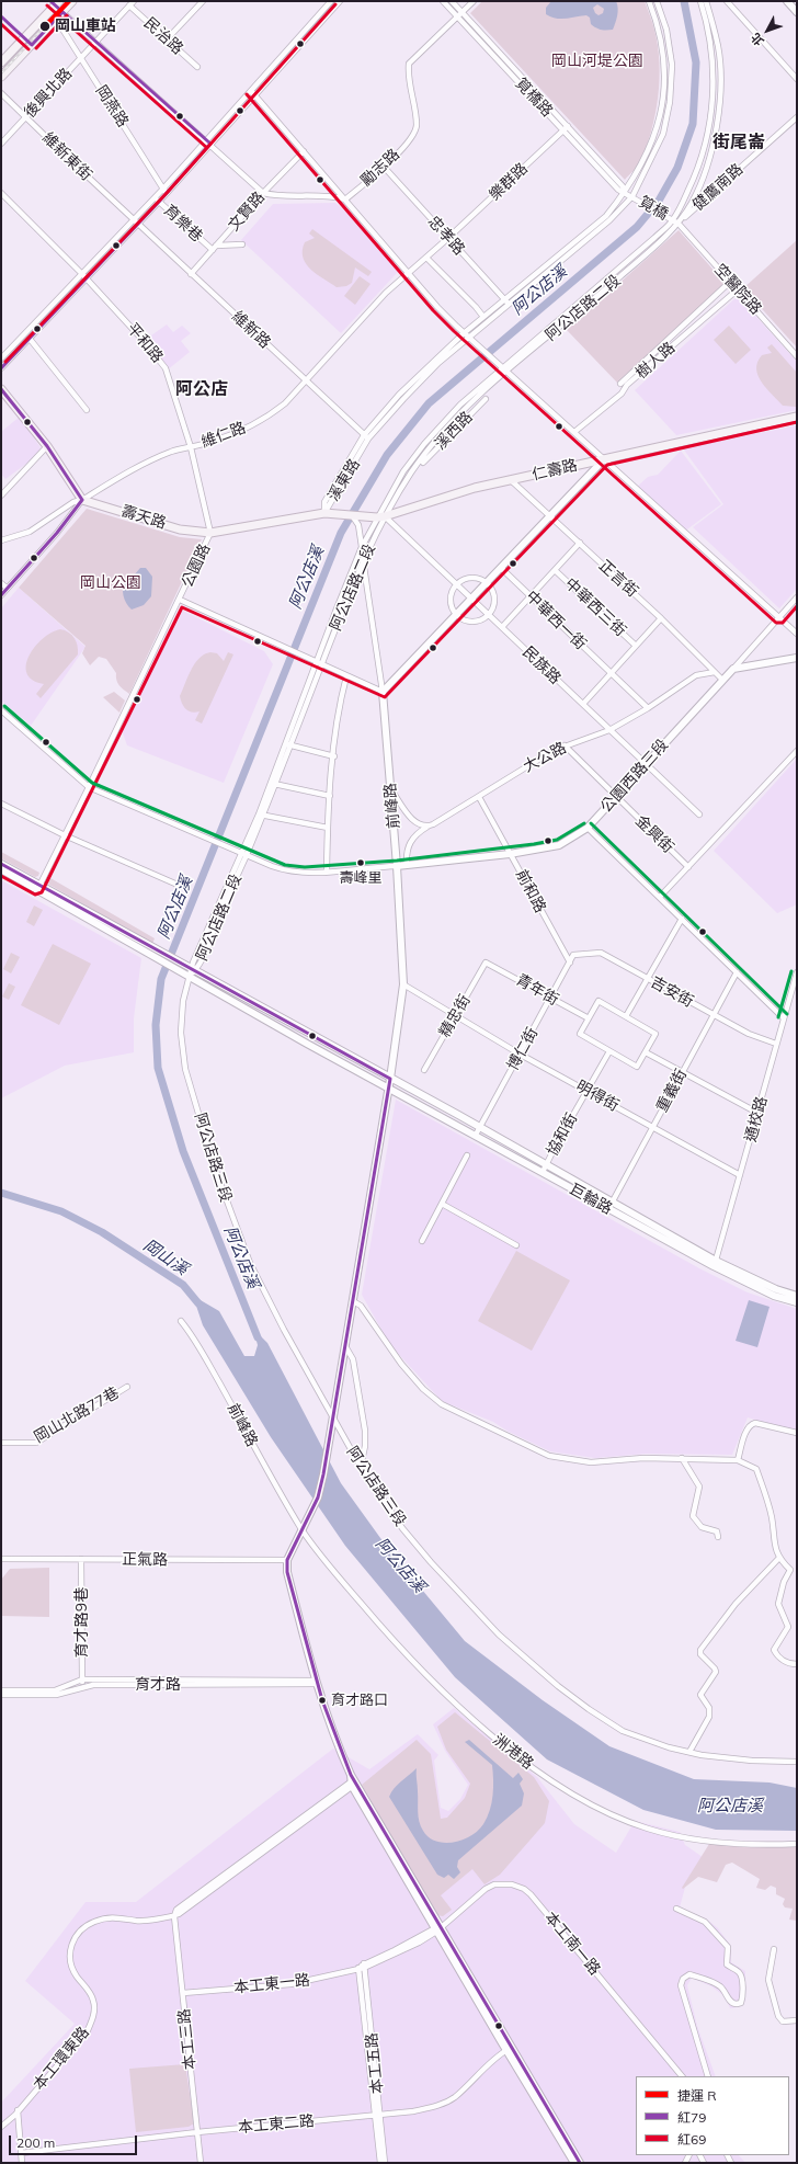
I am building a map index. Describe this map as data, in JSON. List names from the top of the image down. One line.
{"streets":{"main road":["仁壽路","壽天路"],"street":["民治路","後興北路","筧橋路","岡燕路","維新東街","勵志路","樂群路","健鷹南路","筧橋","文賢路","育樂巷","忠孝路","空醫院路","阿公店路二段","維新路","平和路","樹人路","溪西路","維仁路","溪東路","公園路","正言街","中華西三街","中華西一街","民族路","大公路","公園西路三段","前峰路","金興街","前和路","青年街","吉安街","精忠街","博仁街","重義街","明得街","通校路","協和街","阿公店路三段","巨輪路","岡山北路77巷","正氣路","育才路9巷","育才路","洲港路","本工南一路","本工東一路","本工三路","本工環東路","本工五路","本工東二路"]},"crossings":[["民治路","後興北路"],["後興北路","岡燕路"],["後興北路","維新東街"],["筧橋路","勵志路"],["筧橋路","樂群路"],["筧橋路","筧橋"],["筧橋路","溪東路"],["維新東街","維新路"],["勵志路","忠孝路"],["樂群路","忠孝路"],["樂群路","維仁路"],["健鷹南路","筧橋"],["健鷹南路","空醫院路"],["健鷹南路","阿公店路二段"],["筧橋","空醫院路"],["筧橋","阿公店路二段"],["筧橋","溪東路"],["文賢路","育樂巷"],["文賢路","維新路"],["忠孝路","溪東路"],["空醫院路","阿公店路二段"],["空醫院路","樹人路"],["阿公店路二段","仁壽路"],["阿公店路二段","民族路"],["阿公店路二段","前峰路"],["阿公店路二段","阿公店路三段"],["阿公店路二段","巨輪路"],["維新路","維仁路"],["維新路","溪東路"],["平和路","維仁路"],["平和路","壽天路"],["平和路","公園路"],["維仁路","壽天路"],["仁壽路","壽天路"],["仁壽路","正言街"],["仁壽路","民族路"],["仁壽路","前峰路"],["溪東路","壽天路"],["壽天路","公園路"],["壽天路","前峰路"],["正言街","大公路"],["正言街","公園西路三段"],["中華西一街","大公路"],["民族路","大公路"],["民族路","公園西路三段"],["大公路","公園西路三段"],["大公路","金興街"],["大公路","前和路"],["公園西路三段","前峰路"],["公園西路三段","金興街"],["公園西路三段","前和路"],["前峰路","明得街"],["前峰路","巨輪路"],["前峰路","洲港路"],["前和路","吉安街"],["前和路","博仁街"],["青年街","精忠街"],["青年街","博仁街"],["吉安街","博仁街"],["吉安街","重義街"],["吉安街","通校路"],["精忠街","明得街"],["博仁街","明得街"],["博仁街","巨輪路"],["重義街","明得街"],["重義街","巨輪路"],["明得街","通校路"],["明得街","協和街"],["通校路","巨輪路"],["協和街","巨輪路"],["阿公店路三段","巨輪路"],["正氣路","育才路9巷"],["育才路9巷","育才路"],["本工南一路","本工東一路"],["本工東一路","本工三路"],["本工東一路","本工五路"],["本工三路","本工環東路"],["本工三路","本工東二路"],["本工五路","本工東二路"]],"districts":["街尾崙","阿公店"],"water":["阿公店溪","岡山溪"],"parks":["岡山河堤公園","岡山公園"],"places":["岡山車站","壽峰里","育才路口"],"lines":["metro line R","transit line 紅79","transit line 紅69"],"legend":["捷運 R","紅79","紅69"],"scale_bar":"200 m","north":"bottom left"}
